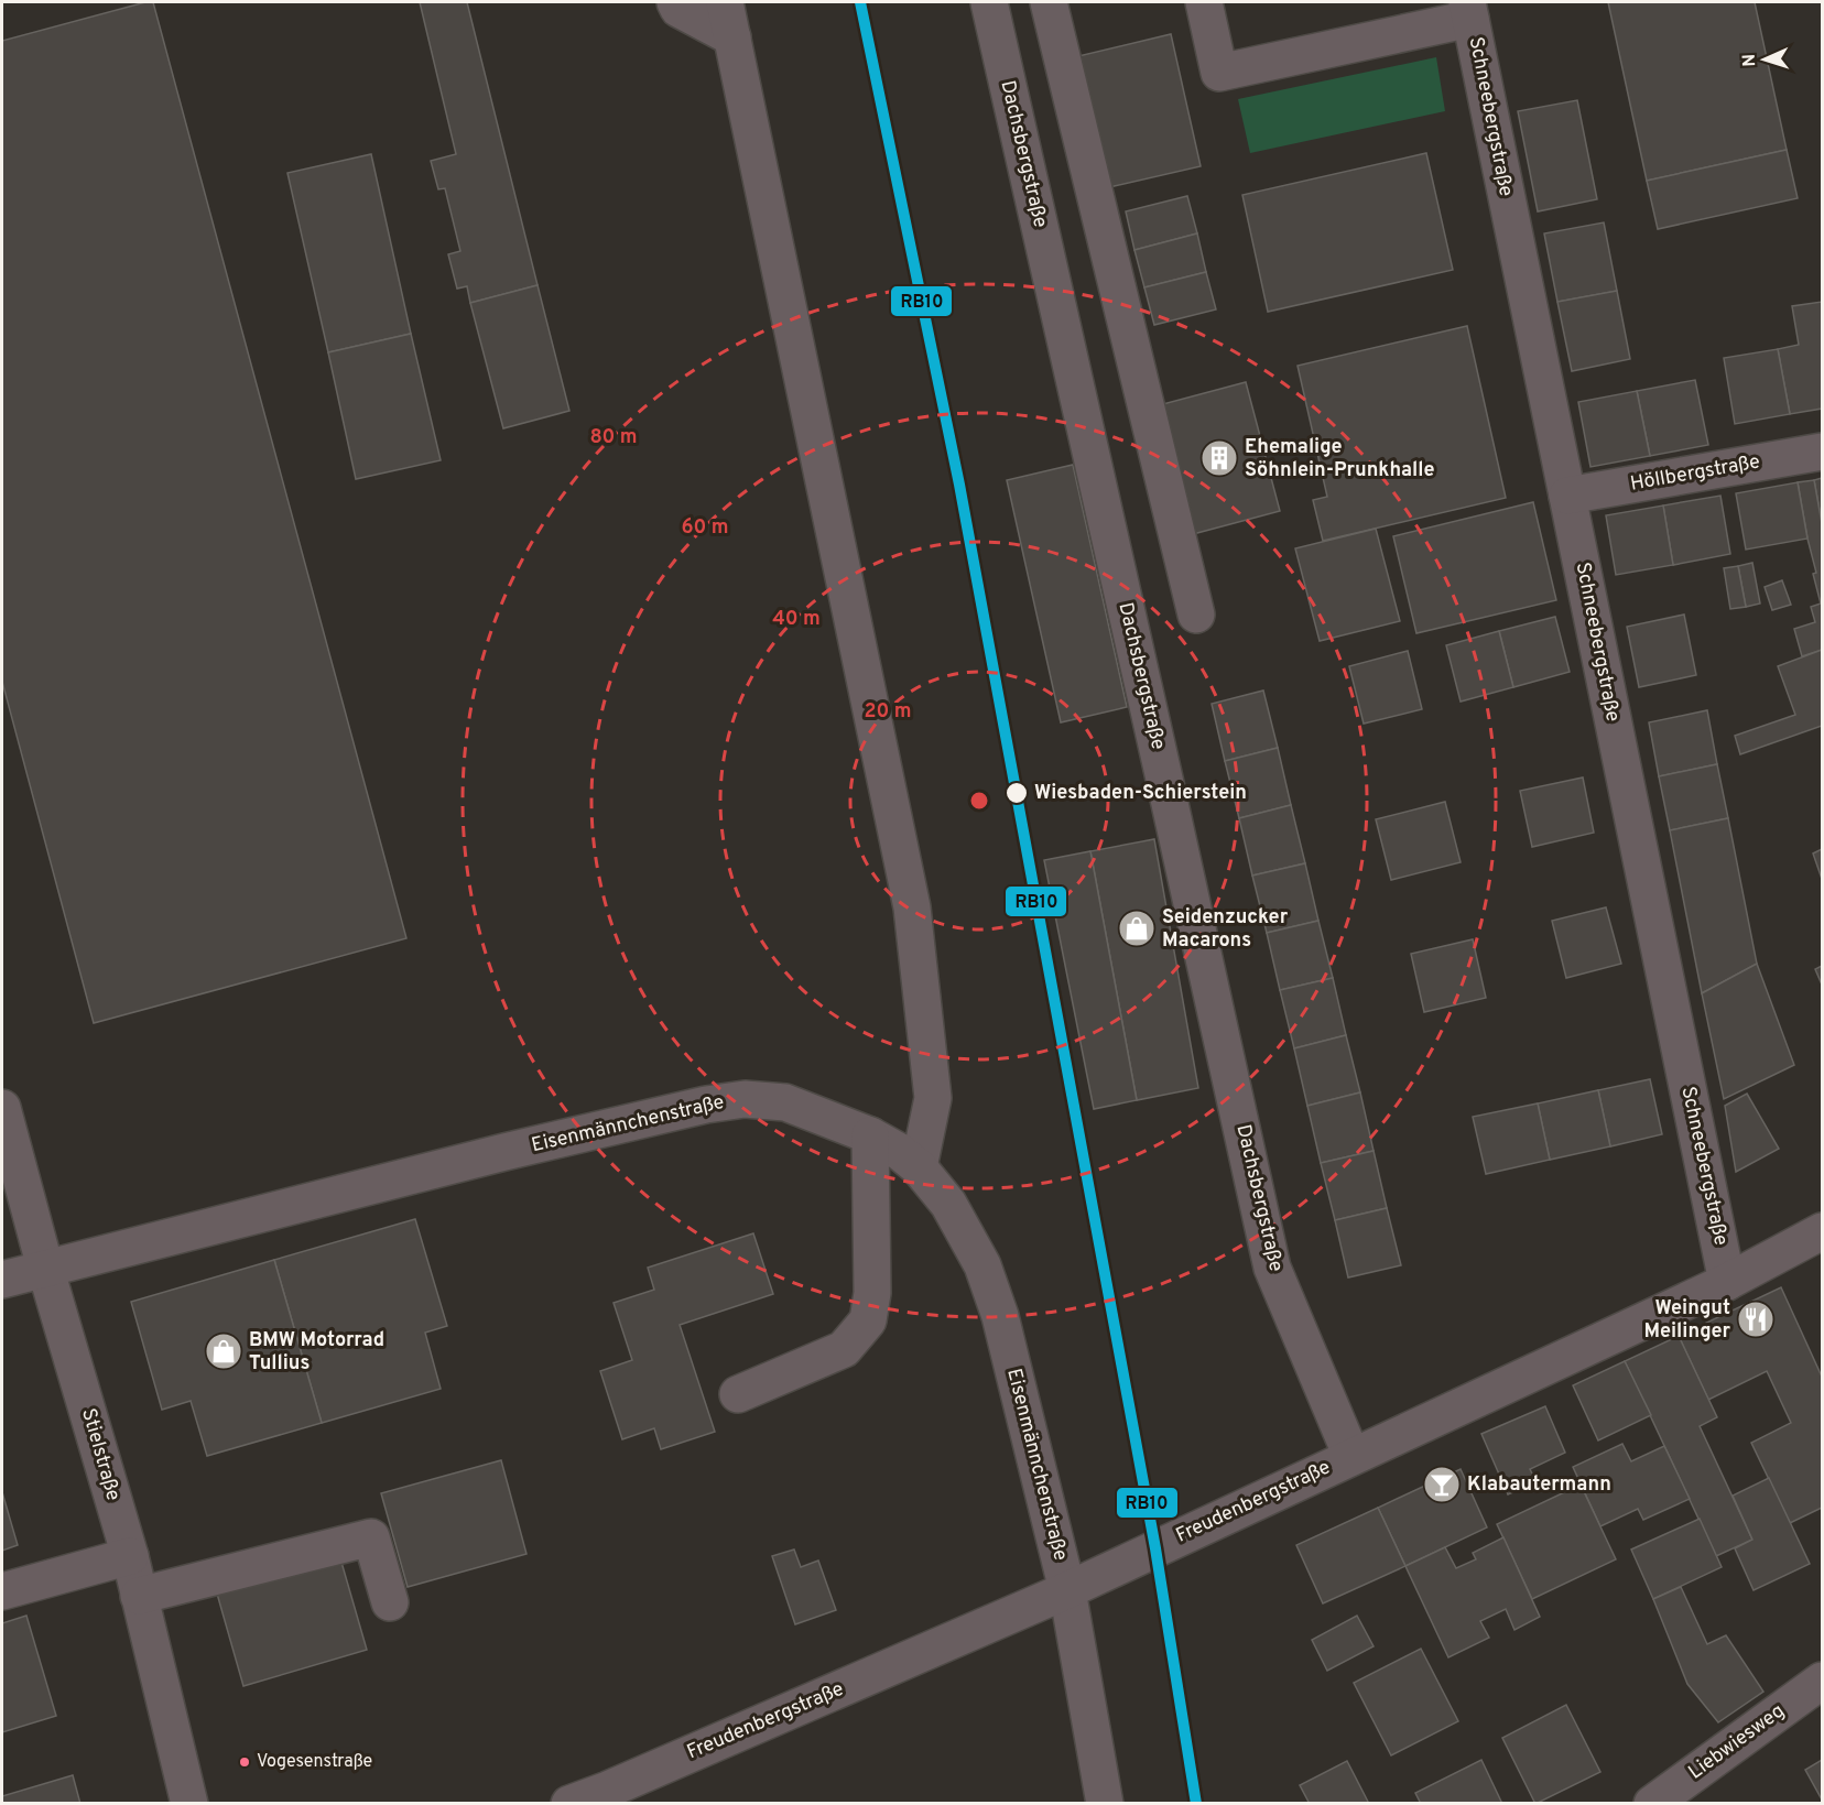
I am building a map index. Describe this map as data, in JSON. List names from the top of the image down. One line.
{"streets":{"street":["Schneebergstraße","Dachsbergstraße","Höllbergstraße","Eisenmännchenstraße","Stielstraße","Freudenbergstraße","Liebwiesweg"]},"crossings":[["Schneebergstraße","Höllbergstraße"],["Schneebergstraße","Freudenbergstraße"],["Dachsbergstraße","Freudenbergstraße"],["Eisenmännchenstraße","Stielstraße"],["Eisenmännchenstraße","Freudenbergstraße"]],"places":{"building":["Ehemalige Söhnlein-Prunkhalle"],"other":["Wiesbaden-Schierstein","Vogesenstraße"],"shop":["Seidenzucker Macarons","BMW Motorrad Tullius"],"restaurant":["Weingut Meilinger"],"bar":["Klabautermann"]},"lines":["transit line RB10"],"north":"left","rings":["80 m","60 m","40 m","20 m"]}
